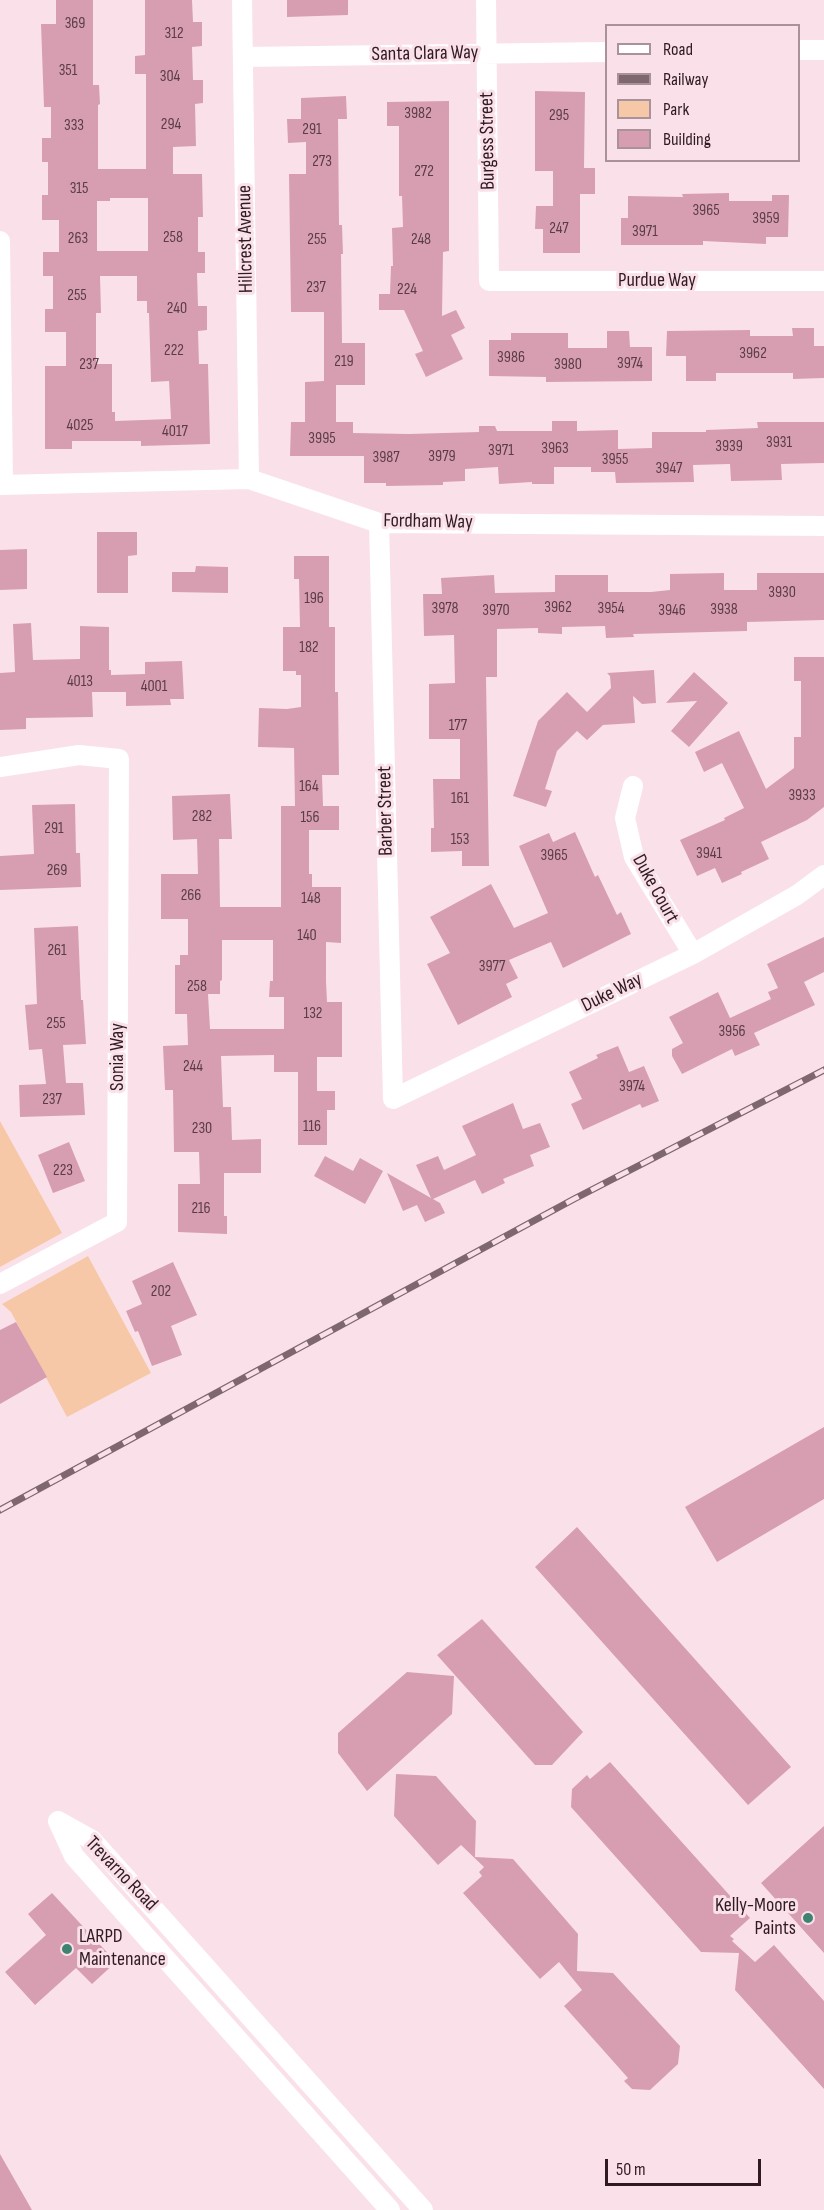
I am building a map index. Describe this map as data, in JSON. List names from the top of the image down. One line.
{"streets":{"street":["Santa Clara Way","Burgess Street","Hillcrest Avenue","Purdue Way","Fordham Way","Barber Street","Duke Court","Duke Way","Sonia Way","Trevarno Road"]},"crossings":[["Santa Clara Way","Burgess Street"],["Santa Clara Way","Hillcrest Avenue"],["Burgess Street","Purdue Way"],["Hillcrest Avenue","Fordham Way"],["Fordham Way","Barber Street"],["Barber Street","Duke Way"],["Duke Court","Duke Way"]],"places":["Kelly-Moore Paints","LARPD Maintenance"],"house_numbers":["369","312","351","304","3982","295","294","333","291","273","272","315","3965","3959","247","3971","258","263","255","248","237","224","255","240","222","3962","3986","219","3974","237","3980","4025","4017","3995","3931","3939","3963","3971","3979","3987","3955","3947","3930","196","3962","3978","3954","3938","3970","3946","182","4013","4001","177","164","3933","161","282","156","291","153","3941","3965","269","266","148","140","261","3977","258","132","255","3956","244","3974","237","116","230","223","216","202"],"legend":["Road","Railway","Park","Building"],"scale_bar":"50 m"}
